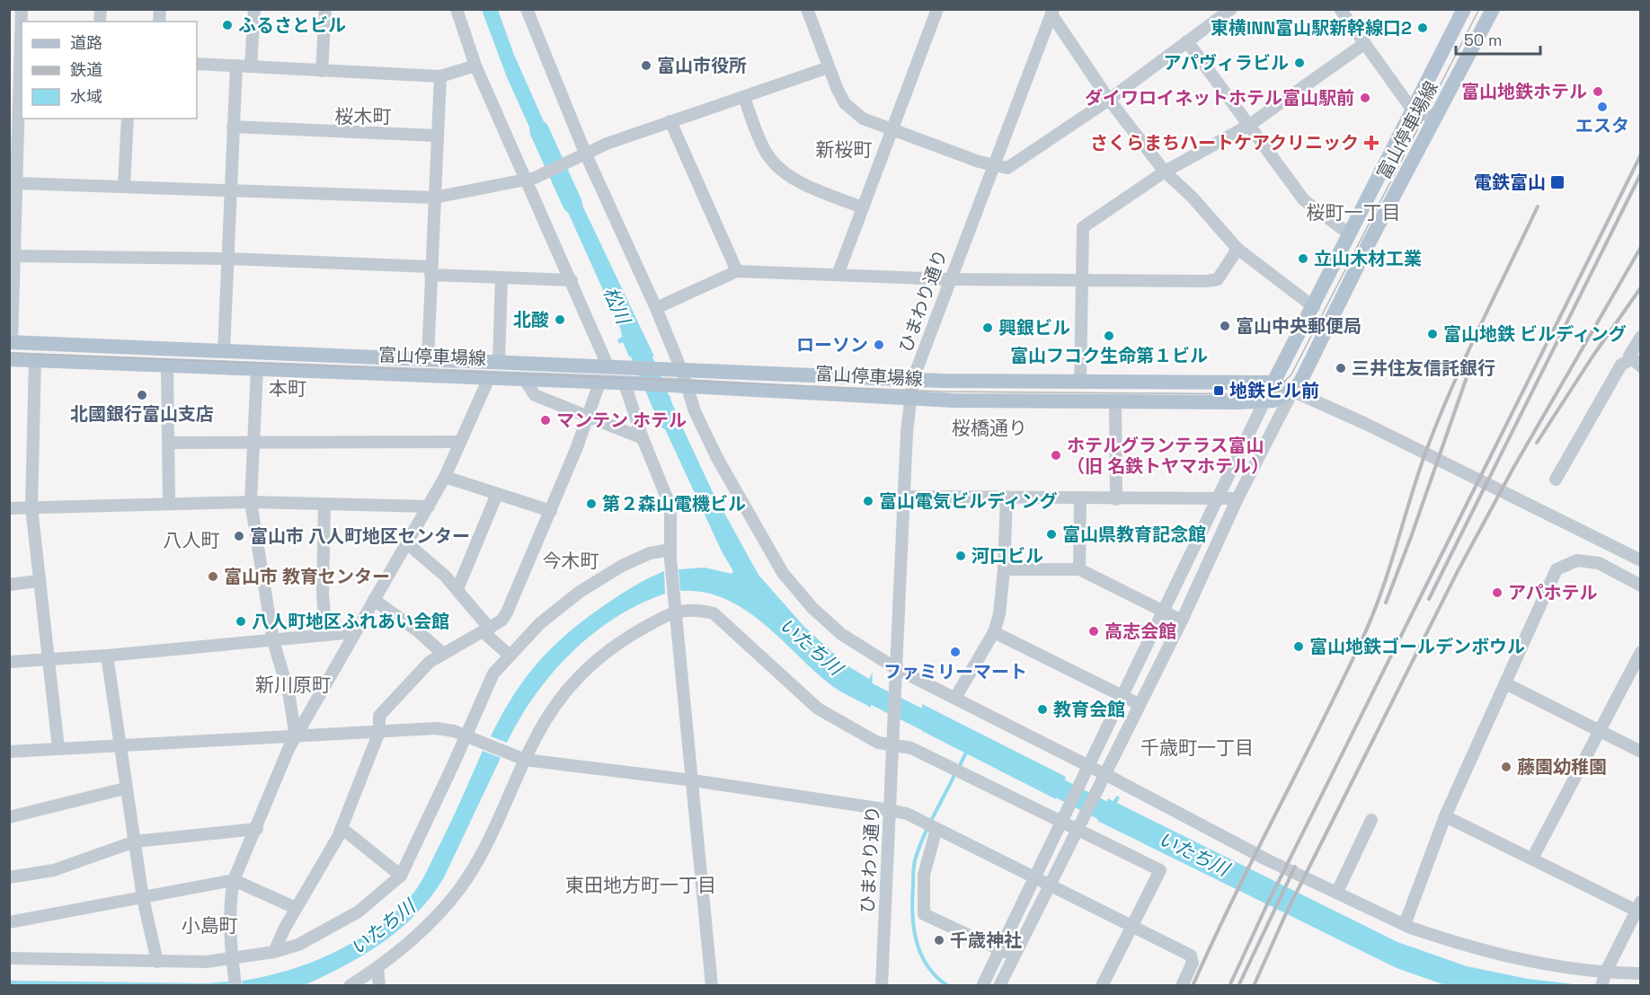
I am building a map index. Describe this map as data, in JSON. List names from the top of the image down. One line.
{"streets":{"main road":["富山停車場線"],"street":["ひまわり通り"]},"crossings":[["富山停車場線","ひまわり通り"]],"districts":["桜木町","新桜町","桜町一丁目","本町","桜橋通り","八人町","今木町","新川原町","千歳町一丁目","東田地方町一丁目","小島町"],"water":["松川","いたち川"],"places":{"other":["ふるさとビル","東横INN富山駅新幹線口2","アパヴィラビル","富山市役所","富山地鉄ホテル","ダイワロイネットホテル富山駅前","エスタ","立山木材工業","北酸","富山中央郵便局","興銀ビル","富山地鉄 ビルディング","富山フコク生命第１ビル","ローソン","三井住友信託銀行","北國銀行富山支店","マンテン ホテル","ホテルグランテラス富山 （旧 名鉄トヤマホテル）","富山電気ビルディング","第２森山電機ビル","富山県教育記念館","富山市 八人町地区センター","河口ビル","富山市 教育センター","アパホテル","八人町地区ふれあい会館","高志会館","富山地鉄ゴールデンボウル","ファミリーマート","教育会館","藤園幼稚園","千歳神社"],"health":["さくらまちハートケアクリニック"],"transit":["電鉄富山","地鉄ビル前"]},"legend":["道路","鉄道","水域"],"scale_bar":"50 m"}
